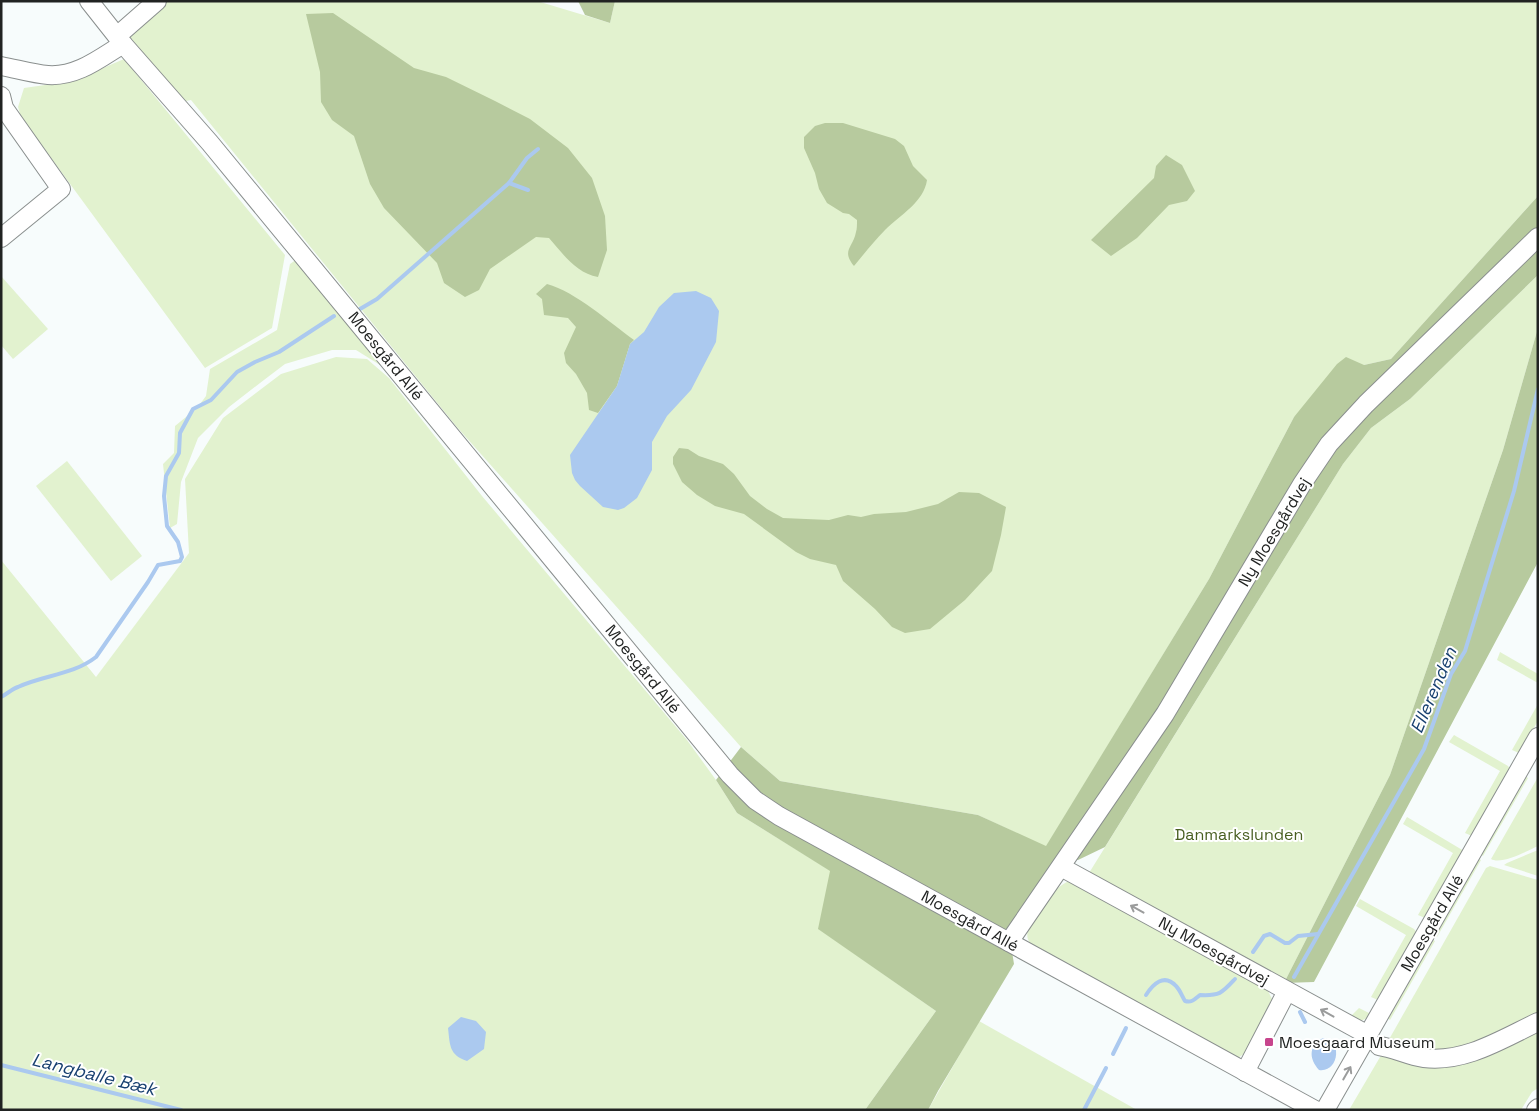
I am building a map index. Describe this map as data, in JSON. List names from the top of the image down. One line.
{"streets":{"street":["Moesgård Allé","Ny Moesgårdvej"]},"crossings":[["Moesgård Allé","Ny Moesgårdvej"]],"water":["Ellerenden","Langballe Bæk"],"parks":["Danmarkslunden"],"places":{"transit":["Moesgaard Museum"]}}
